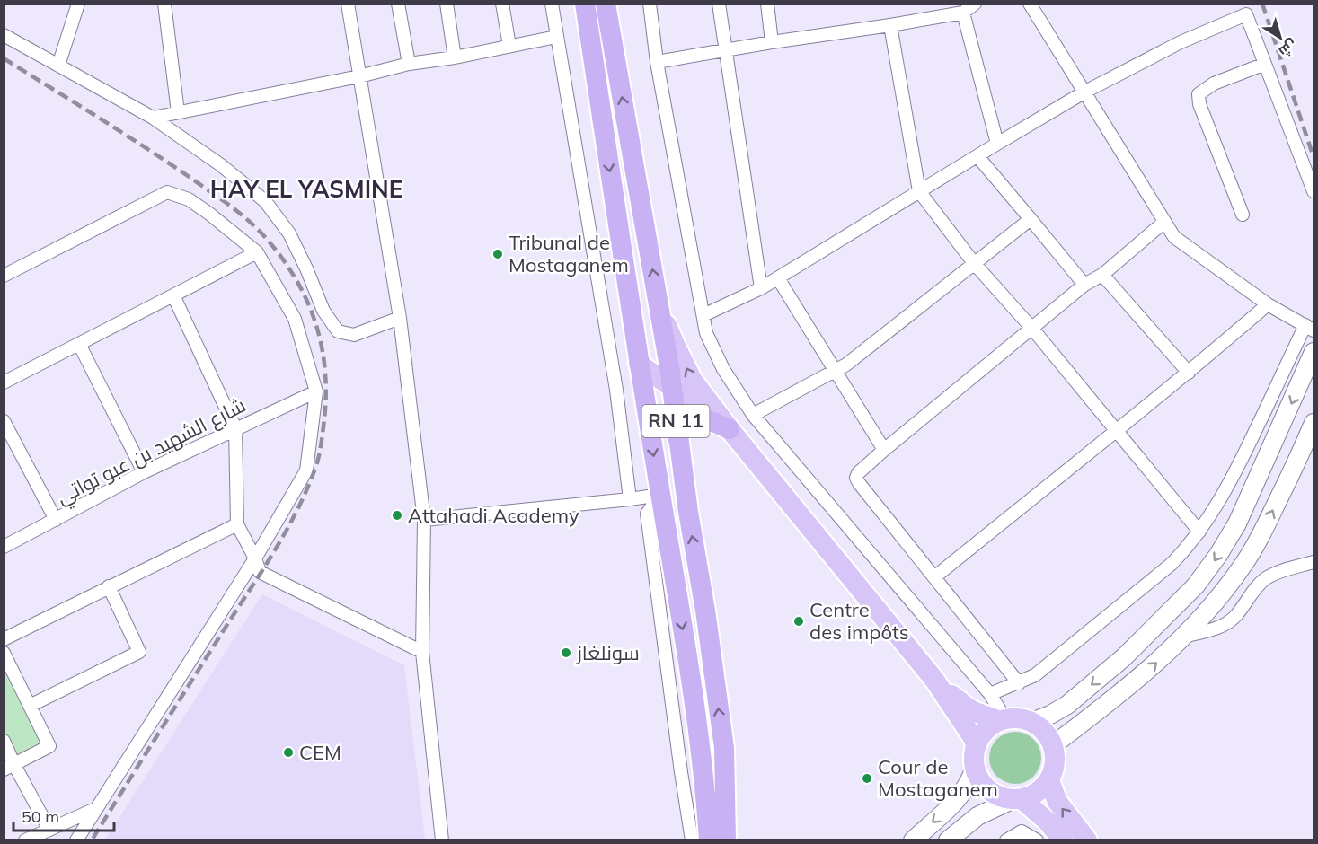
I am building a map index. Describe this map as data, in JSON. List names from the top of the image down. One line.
{"streets":{"highway":["RN 11"],"street":["شارع الشهيد بن عبو تواتي"]},"districts":["HAY EL YASMINE"],"places":["Tribunal de Mostaganem","Attahadi Academy","Centre des impôts","سونلغاز","CEM","Cour de Mostaganem"],"scale_bar":"50 m","north":"bottom right"}
